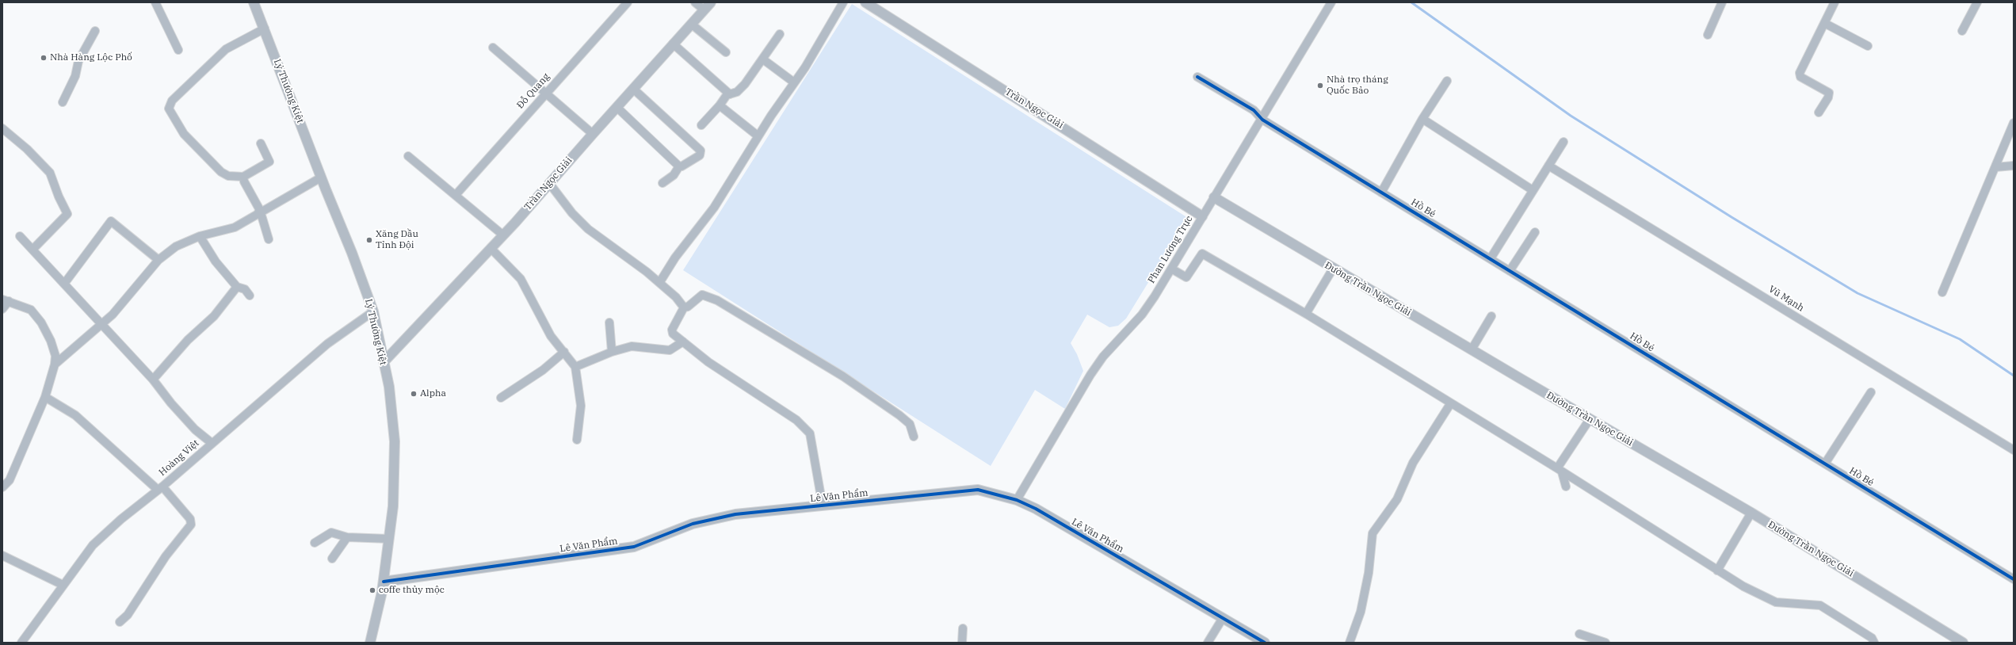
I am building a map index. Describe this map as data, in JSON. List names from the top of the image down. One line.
{"streets":{"street":["Lý Thường Kiệt","Đỗ Quang","Trần Ngọc Giải","Hồ Bé","Phan Lương Trực","Đường Trần Ngọc Giải","Vũ Mạnh","Hoàng Việt","Lê Văn Phẩm"]},"crossings":[["Lý Thường Kiệt","Trần Ngọc Giải"],["Lý Thường Kiệt","Hoàng Việt"],["Lý Thường Kiệt","Lê Văn Phẩm"],["Trần Ngọc Giải","Phan Lương Trực"],["Hồ Bé","Phan Lương Trực"],["Phan Lương Trực","Đường Trần Ngọc Giải"],["Phan Lương Trực","Lê Văn Phẩm"]],"places":["Nhà Hàng Lộc Phố","Nhà trọ tháng Quốc Bảo","Xăng Dầu Tỉnh Đội","Alpha","coffe thủy mộc"]}
